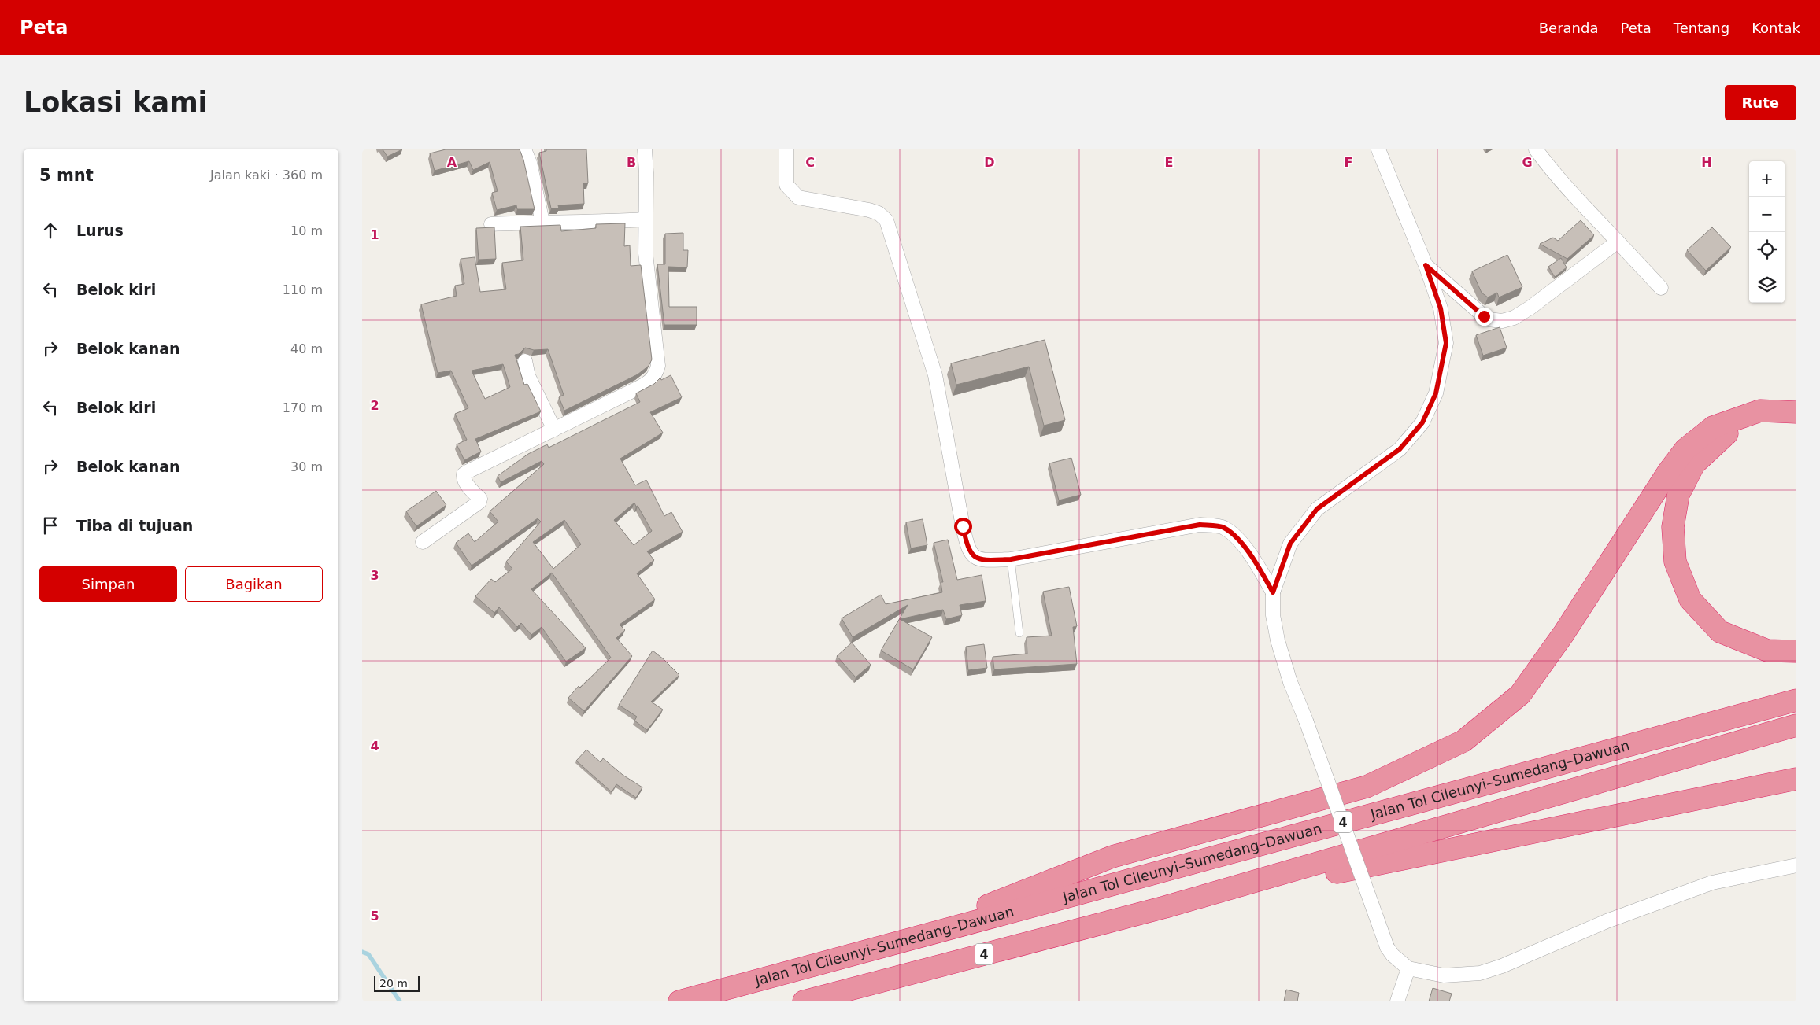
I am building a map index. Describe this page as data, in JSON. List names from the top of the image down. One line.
{"streets":{"highway":["Jalan Tol Cileunyi–Sumedang–Dawuan","4"]},"scale_bar":"20 m","page":{"header":"Peta","nav":["Beranda","Peta","Tentang","Kontak"],"buttons":["Rute",["Simpan","Bagikan"]],"title":"Lokasi kami","heading":["5 mnt","Jalan kaki · 360 m"],"map_buttons":["+","−"],"list":[["Lurus","10 m"],["Belok kiri","110 m"],["Belok kanan","40 m"],["Belok kiri","170 m"],["Belok kanan","30 m"],"Tiba di tujuan"],"scale":"20 m"},"grid":{"columns":["A","B","C","D","E","F","G","H"],"rows":["1","2","3","4","5"]}}
